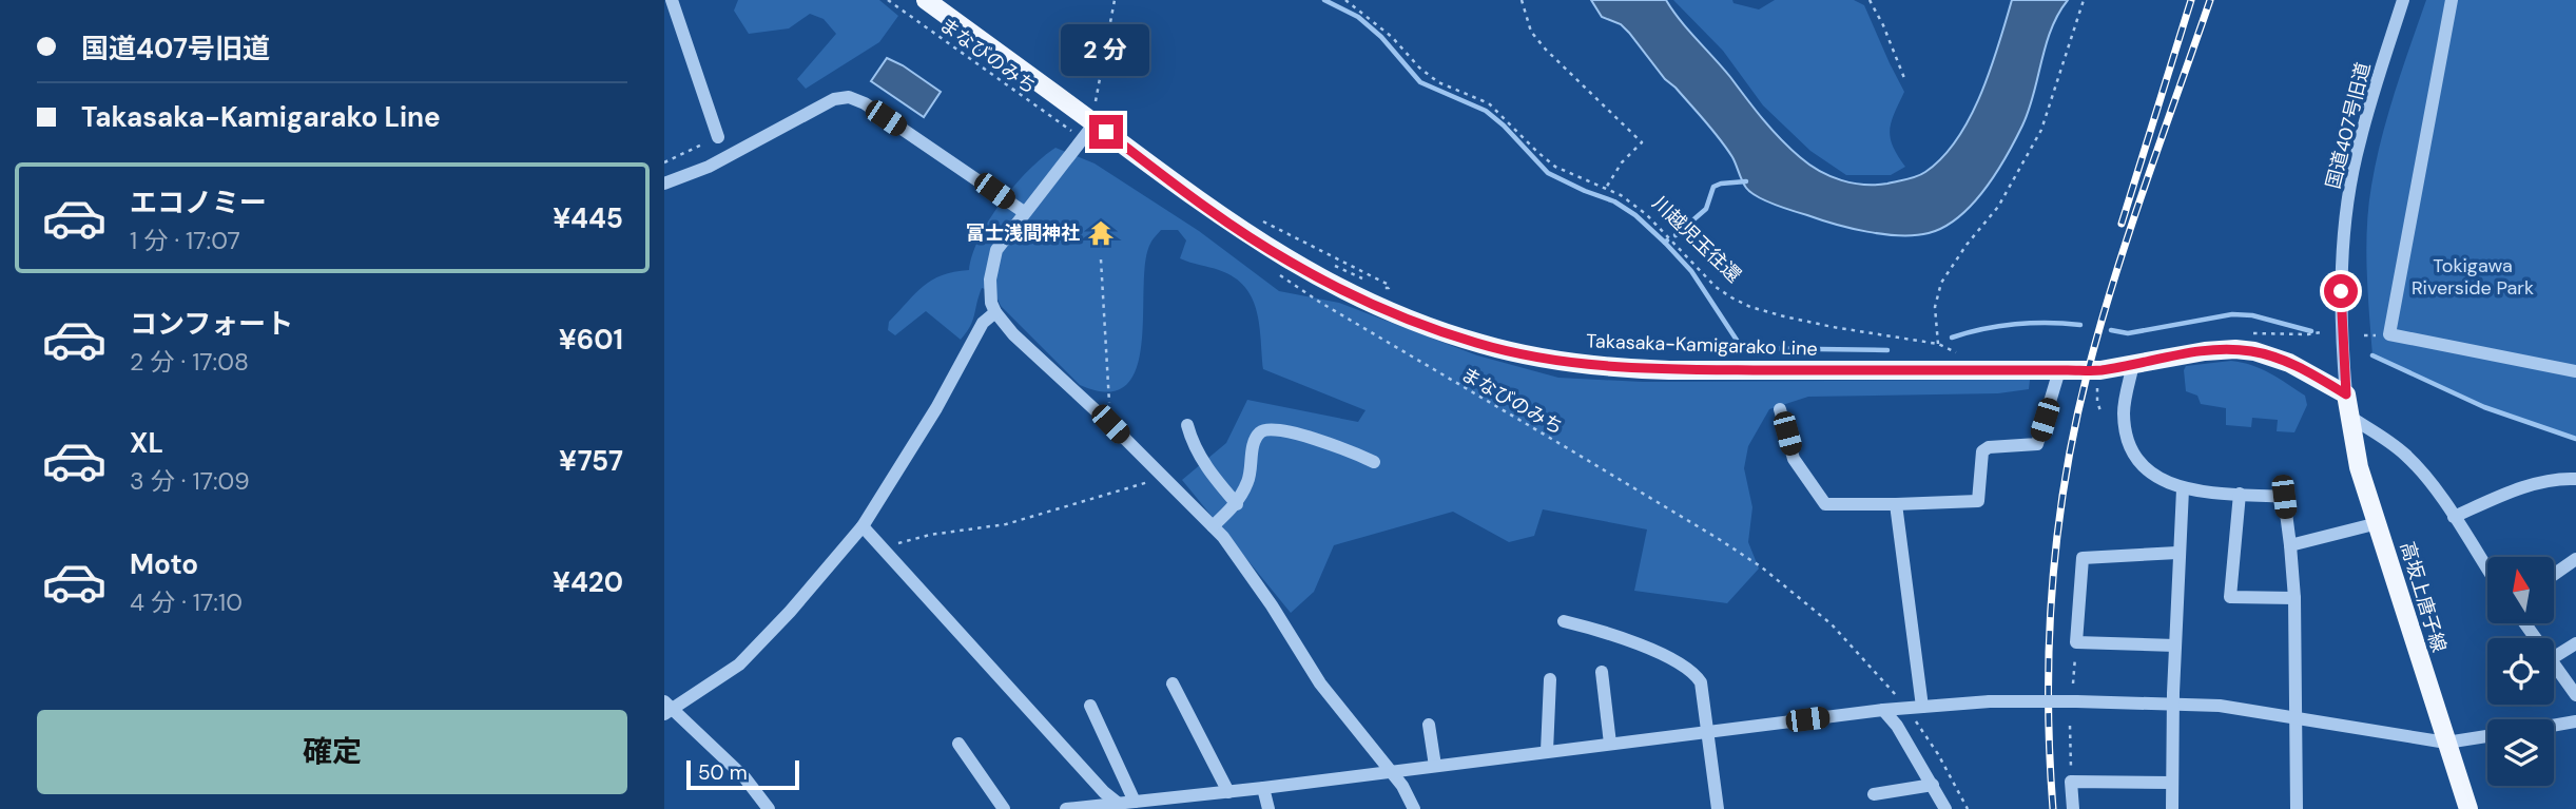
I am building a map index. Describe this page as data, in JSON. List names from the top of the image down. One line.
{"streets":{"main road":["Takasaka-Kamigarako Line","高坂上唐子線"],"street":["国道407号旧道"],"path":["まなびのみち","川越児玉往還"]},"crossings":[["国道407号旧道","Takasaka-Kamigarako Line"],["国道407号旧道","高坂上唐子線"],["Takasaka-Kamigarako Line","高坂上唐子線"]],"parks":["Tokigawa Riverside Park"],"places":{"temple":["富士浅間神社"]},"scale_bar":"50 m","north":"top","page":{"banner":["国道407号旧道","Takasaka-Kamigarako Line"],"bubble":"2 分","list":[{"name":"エコノミー","note":"1 分 · 17:07","value":"¥445"},{"name":"コンフォート","note":"2 分 · 17:08","value":"¥601"},{"name":"XL","note":"3 分 · 17:09","value":"¥757"},{"name":"Moto","note":"4 分 · 17:10","value":"¥420"}],"buttons":"確定","scale":"50 m"}}
